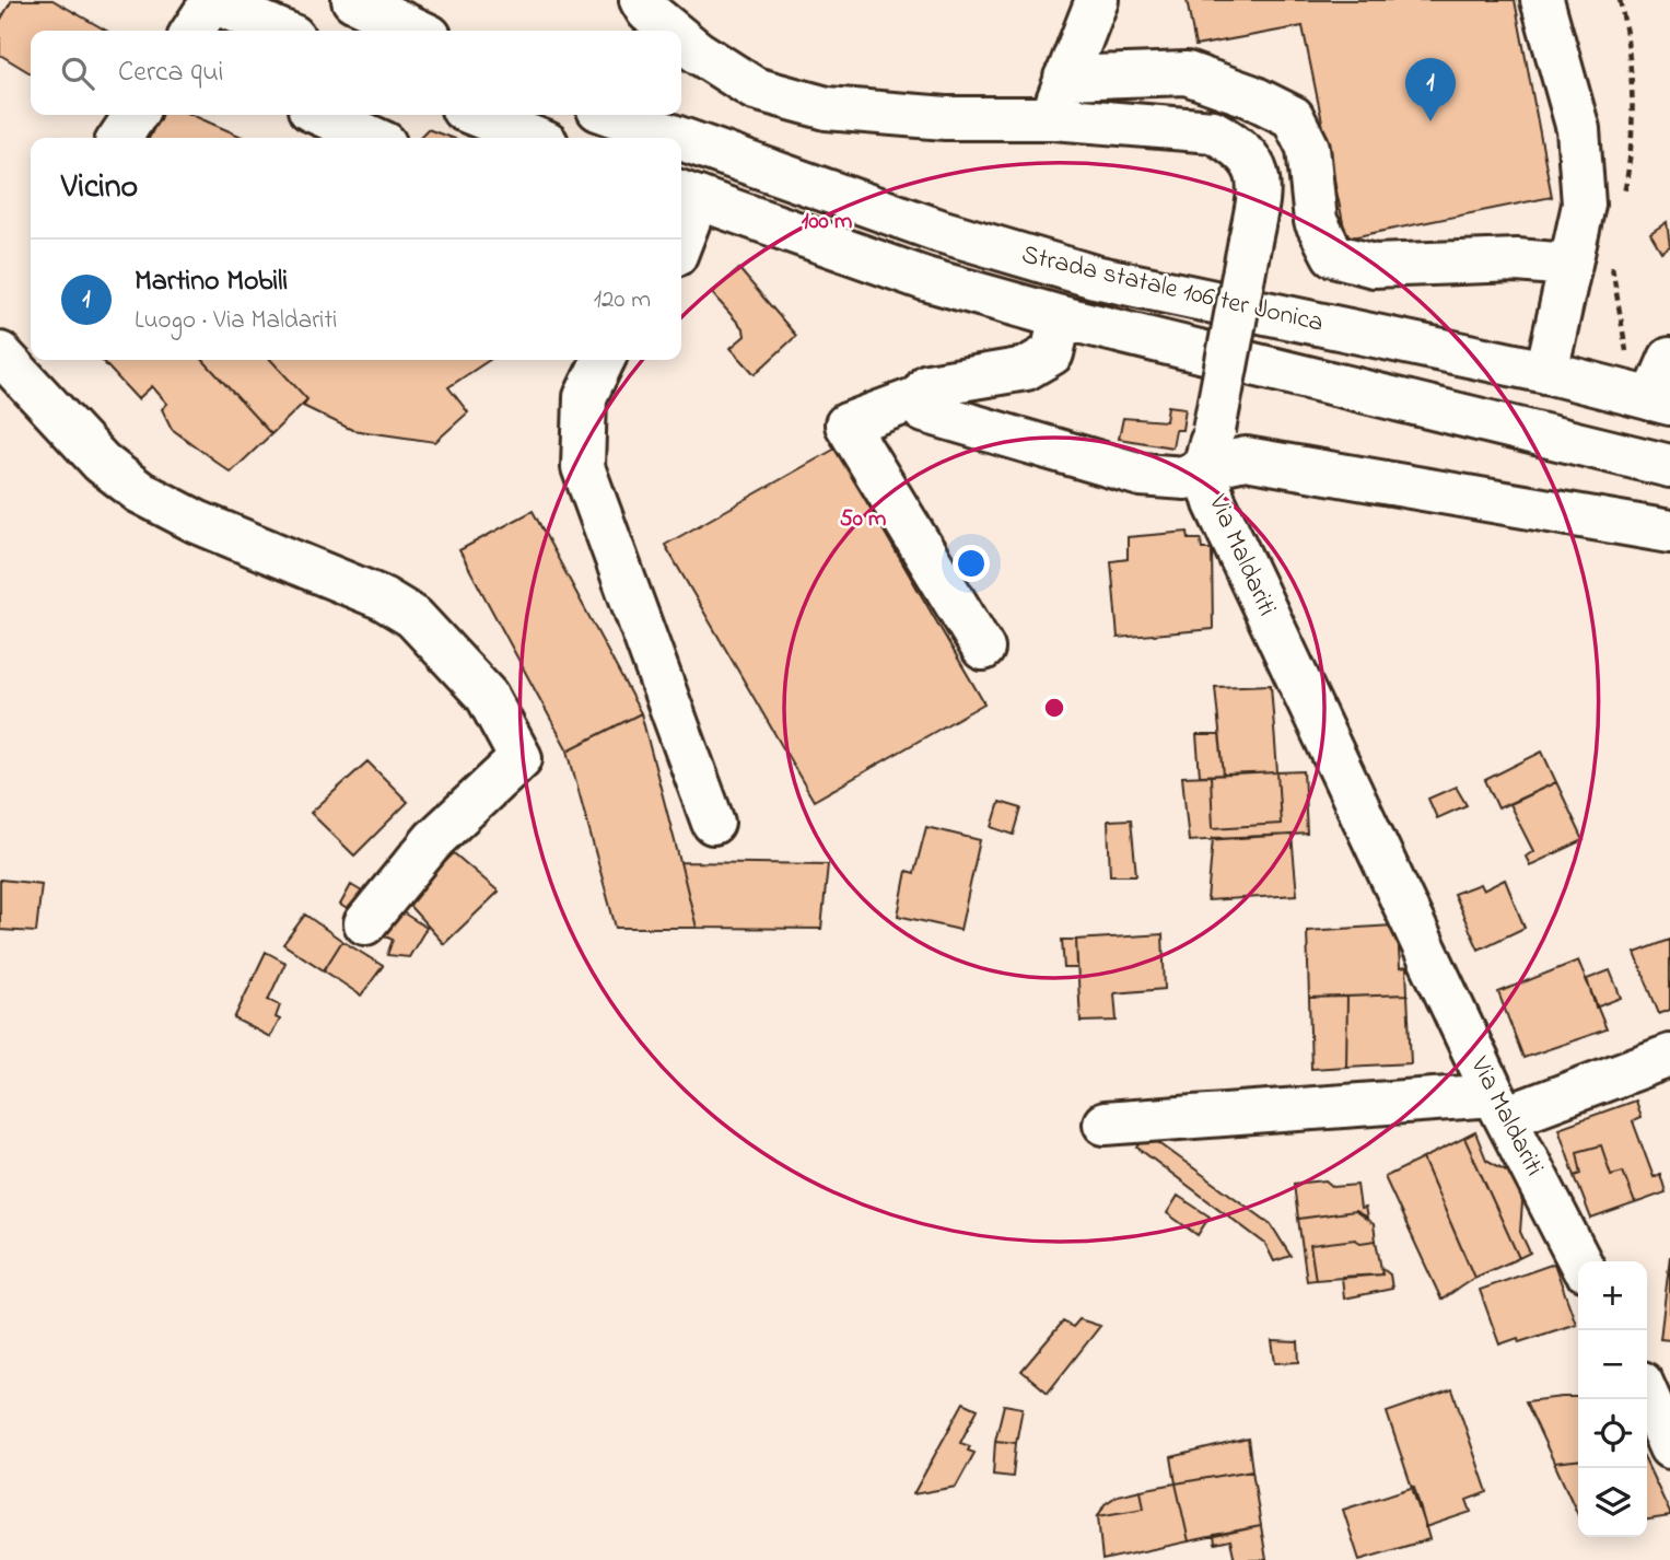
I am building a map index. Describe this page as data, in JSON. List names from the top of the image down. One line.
{"streets":{"street":["Strada statale 106 ter Jonica","Via Maldariti"]},"page":{"search":"Cerca qui","pins":"1","heading":"Vicino","list":[{"mark":"1","name":"Martino Mobili","note":"Luogo · Via Maldariti","value":"120 m"}],"map_buttons":["+","−"]},"rings":["100 m","50 m"]}
